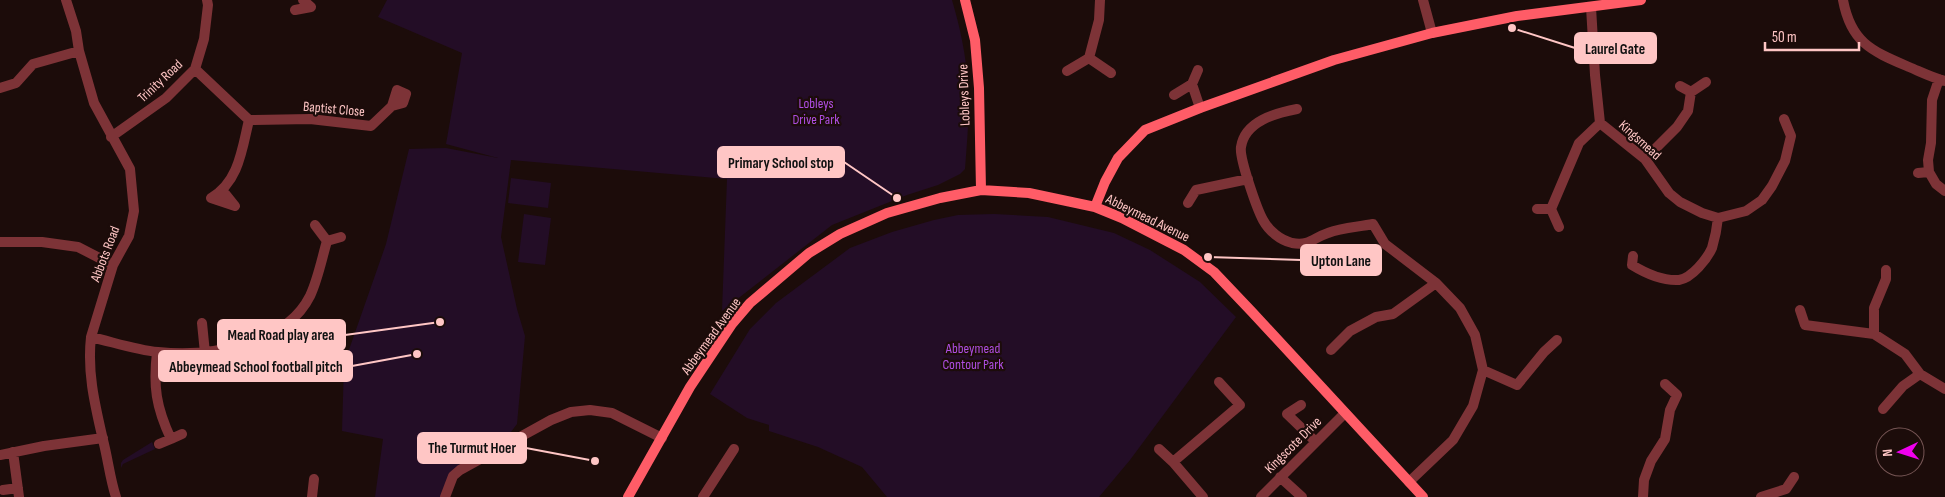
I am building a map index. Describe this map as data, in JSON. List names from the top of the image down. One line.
{"streets":{"street":["Trinity Road","Lobleys Drive","Baptist Close","Kingsmead","Abbeymead Avenue","Abbots Road","Kingscote Drive"]},"crossings":[["Trinity Road","Abbots Road"],["Lobleys Drive","Abbeymead Avenue"],["Abbeymead Avenue","Kingscote Drive"]],"parks":["Lobleys Drive Park","Abbeymead Contour Park"],"places":["Laurel Gate","Primary School stop","Upton Lane","Mead Road play area","Abbeymead School football pitch","The Turmut Hoer"],"scale_bar":"50 m","north":"left"}
